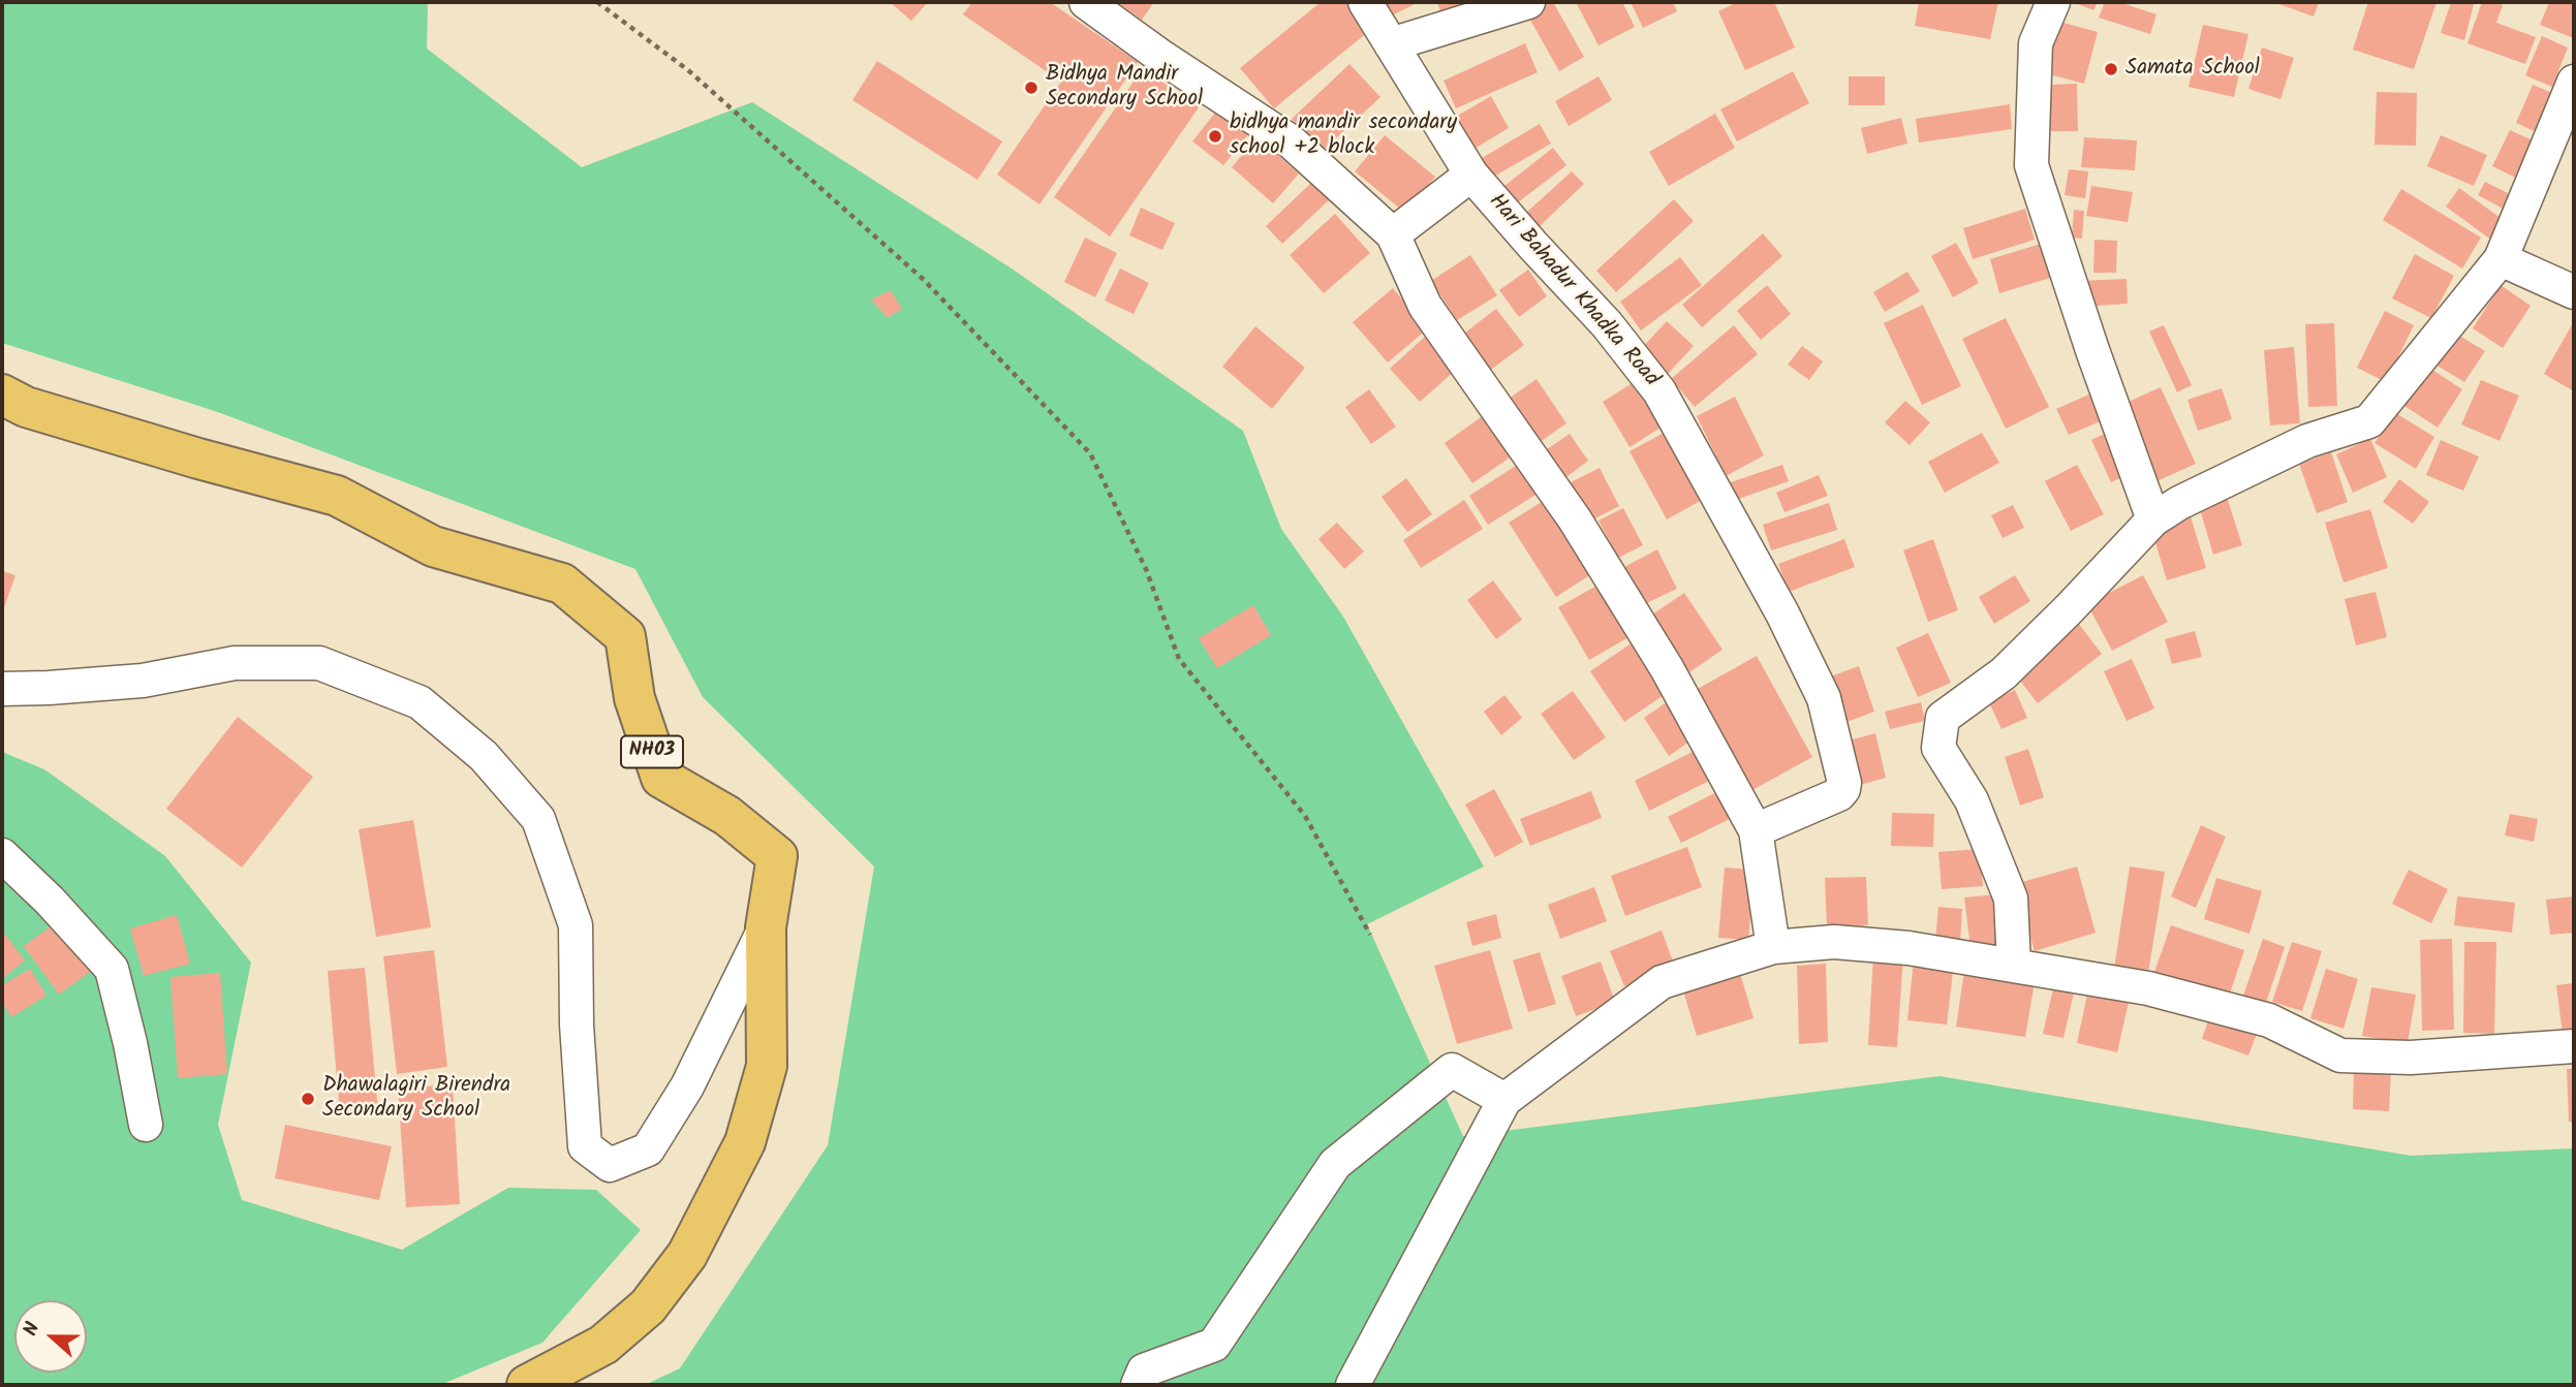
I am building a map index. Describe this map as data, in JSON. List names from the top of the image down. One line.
{"streets":{"main road":["NH03"],"street":["Hari Bahadur Khadka Road"]},"places":["Samata School","Bidhya Mandir Secondary School","bidhya mandir secondary school +2 block","Dhawalagiri Birendra Secondary School"],"north":"left"}
